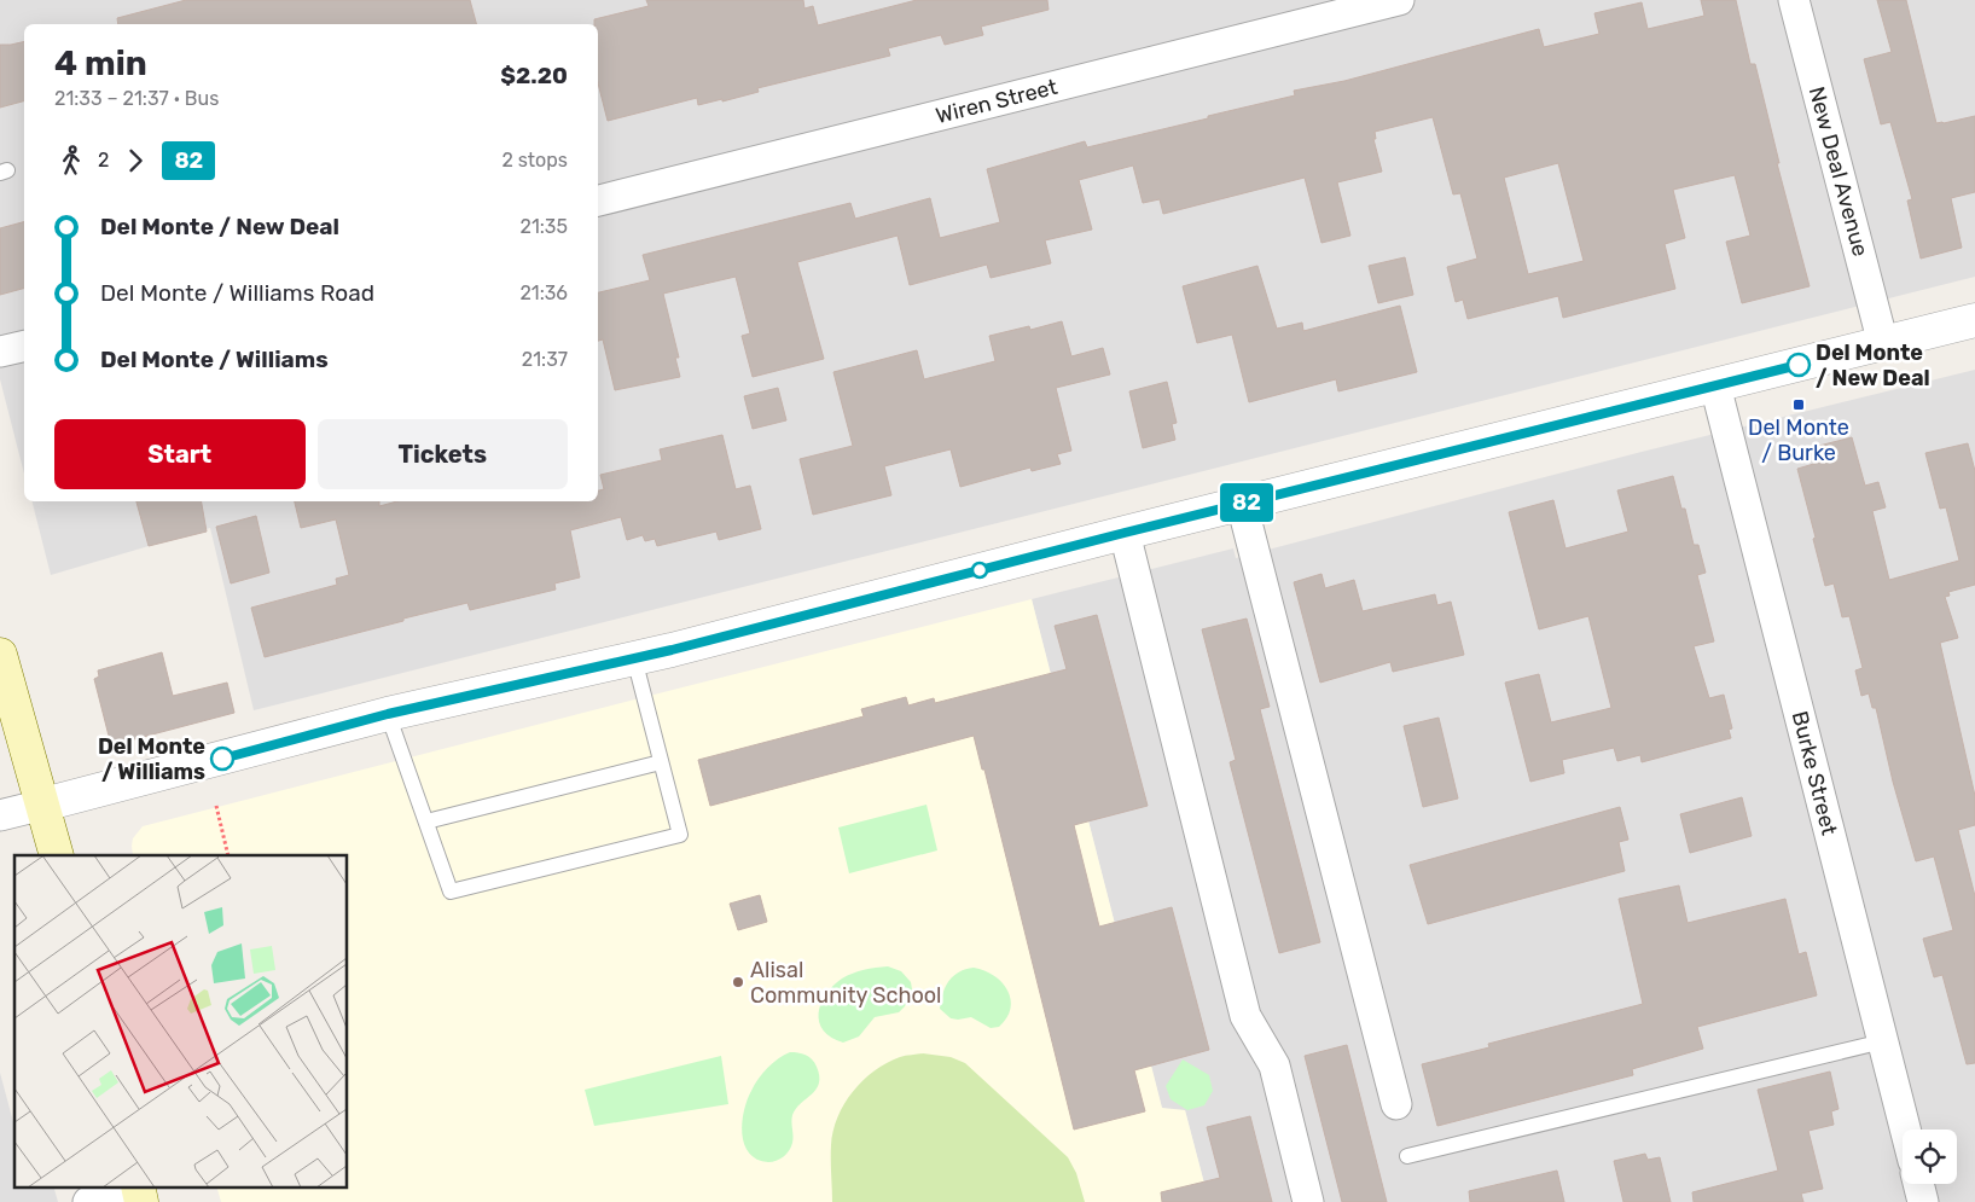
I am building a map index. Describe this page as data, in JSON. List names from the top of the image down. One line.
{"streets":{"street":["Wiren Street","New Deal Avenue","Burke Street"]},"places":{"other":["Del Monte / New Deal","Del Monte / Williams","Alisal Community School"],"transit":["Del Monte / Burke"]},"lines":["bus line 82"],"page":{"on_map":"82","heading":["4 min","21:33 – 21:37 · Bus","$2.20"],"legs":["2","82","2 stops"],"list":[{"name":"Del Monte / New Deal","value":"21:35"},{"name":"Del Monte / Williams Road","value":"21:36"},{"name":"Del Monte / Williams","value":"21:37"}],"buttons":["Start","Tickets"]}}
